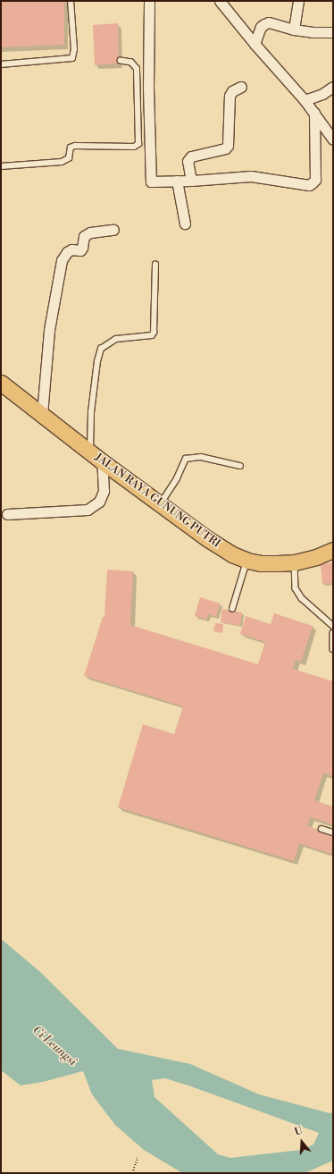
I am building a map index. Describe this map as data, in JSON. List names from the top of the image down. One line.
{"streets":{"main road":["JALAN RAYA GUNUNG PUTRI"]},"water":["Ci Leungsi"],"north":"top"}
